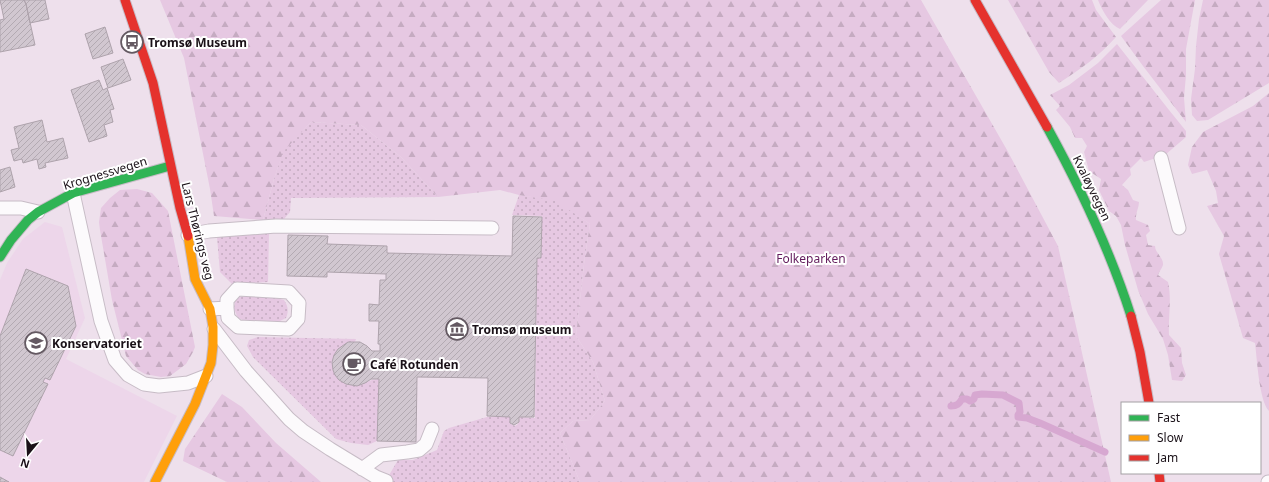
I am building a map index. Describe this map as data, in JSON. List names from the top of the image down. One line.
{"streets":{"street":["Krognessvegen","Kvaløyvegen","Lars Thørings veg"]},"crossings":[["Krognessvegen","Lars Thørings veg"]],"parks":["Folkeparken"],"places":{"bus stop":["Tromsø Museum"],"museum":["Tromsø museum"],"school or university":["Konservatoriet"],"cafe":["Café Rotunden"]},"legend":["Fast","Slow","Jam"],"north":"bottom"}
